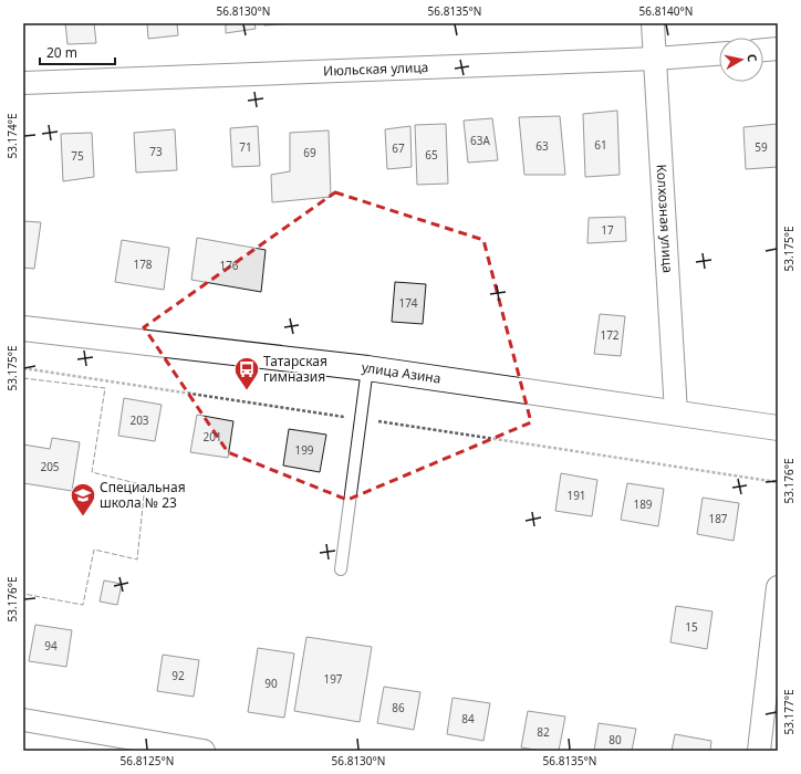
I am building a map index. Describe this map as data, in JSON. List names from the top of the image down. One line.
{"streets":{"main road":["улица Азина"],"street":["Июльская улица","Колхозная улица"]},"crossings":[["Июльская улица","Колхозная улица"],["Колхозная улица","улица Азина"]],"places":{"bus stop":["Татарская гимназия"],"school or university":["Специальная школа № 23"]},"house_numbers":["63А","61","63","71","59","67","73","69","65","75","17","178","176","174","172","203","201","199","205","191","189","187","15","94","92","197","90","86","84","82","80"],"scale_bar":"20 m","north":"right","coordinates":["56.8130°N","56.8135°N","56.8140°N","53.174°E","53.175°E","53.176°E","53.177°E","56.8125°N"]}
